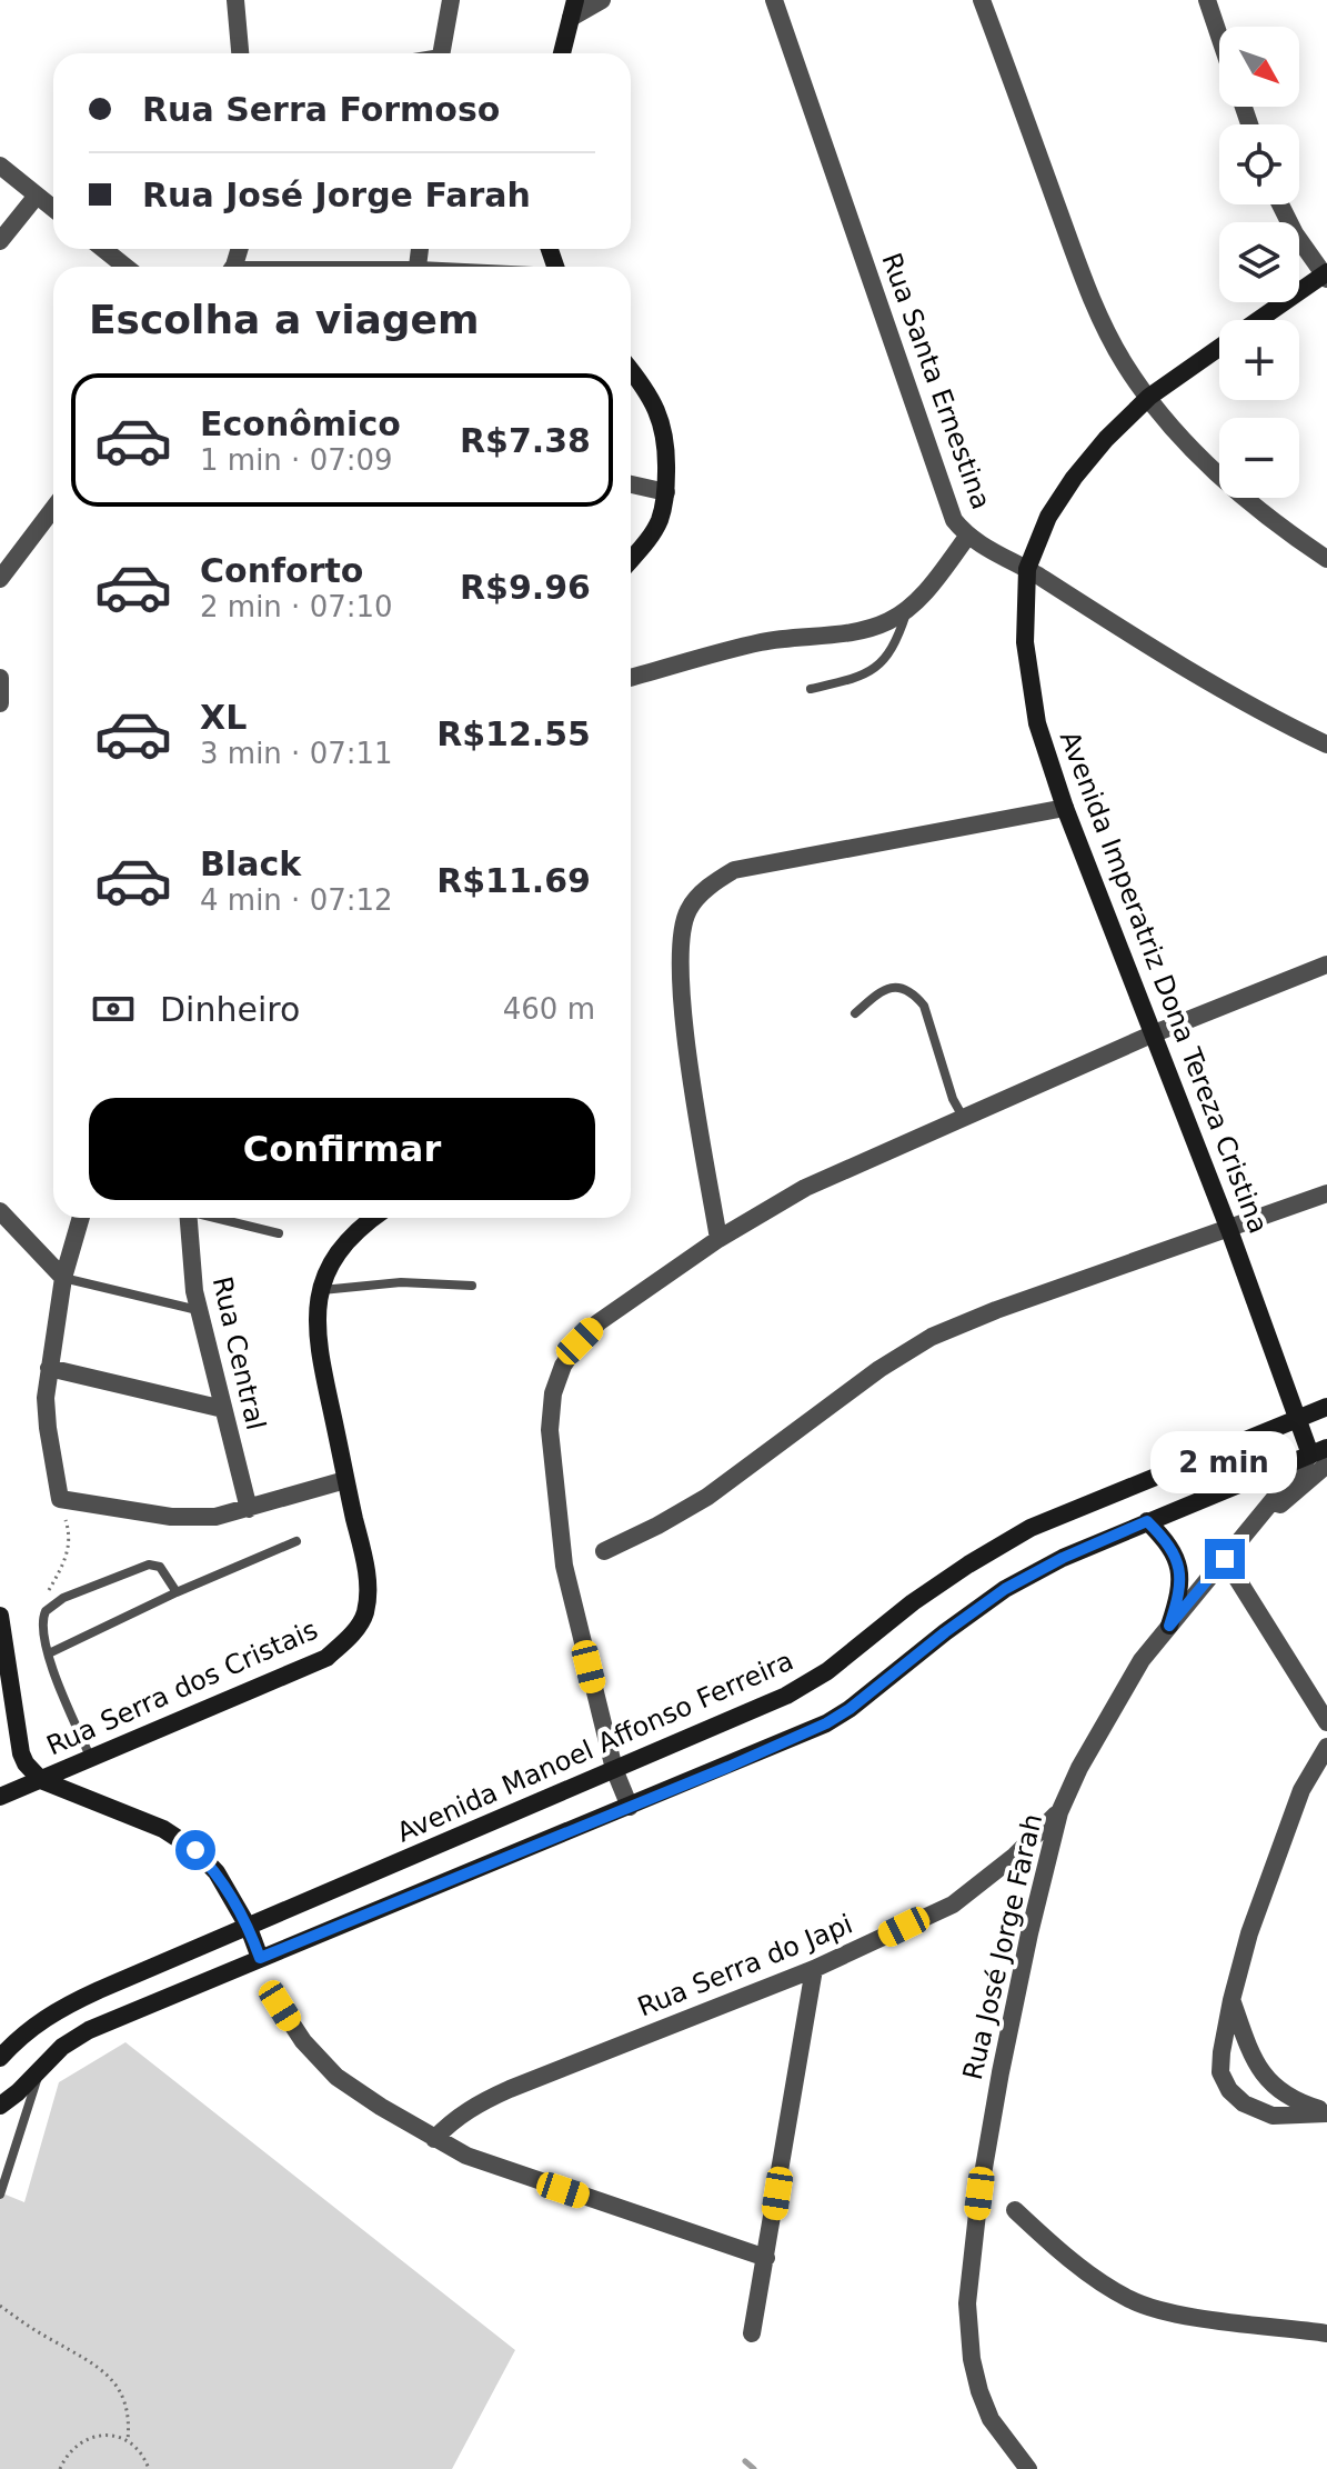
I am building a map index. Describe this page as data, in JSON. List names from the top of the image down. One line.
{"streets":{"main road":["Avenida Imperatriz Dona Tereza Cristina","Rua Serra dos Cristais","Avenida Manoel Affonso Ferreira"],"street":["Rua Santa Ernestina","Rua Central","Rua José Jorge Farah","Rua Serra do Japi"]},"crossings":[["Rua Santa Ernestina","Avenida Imperatriz Dona Tereza Cristina"],["Avenida Imperatriz Dona Tereza Cristina","Avenida Manoel Affonso Ferreira"],["Avenida Imperatriz Dona Tereza Cristina","Rua José Jorge Farah"],["Rua José Jorge Farah","Rua Serra do Japi"]],"north":"bottom right","page":{"map_buttons":["+","−"],"banner":["Rua Serra Formoso","Rua José Jorge Farah"],"heading":"Escolha a viagem","list":[{"name":"Econômico","note":"1 min · 07:09","value":"R$7.38"},{"name":"Conforto","note":"2 min · 07:10","value":"R$9.96"},{"name":"XL","note":"3 min · 07:11","value":"R$12.55"},{"name":"Black","note":"4 min · 07:12","value":"R$11.69"}],"pay":["Dinheiro","460 m"],"buttons":"Confirmar","bubble":"2 min"}}
